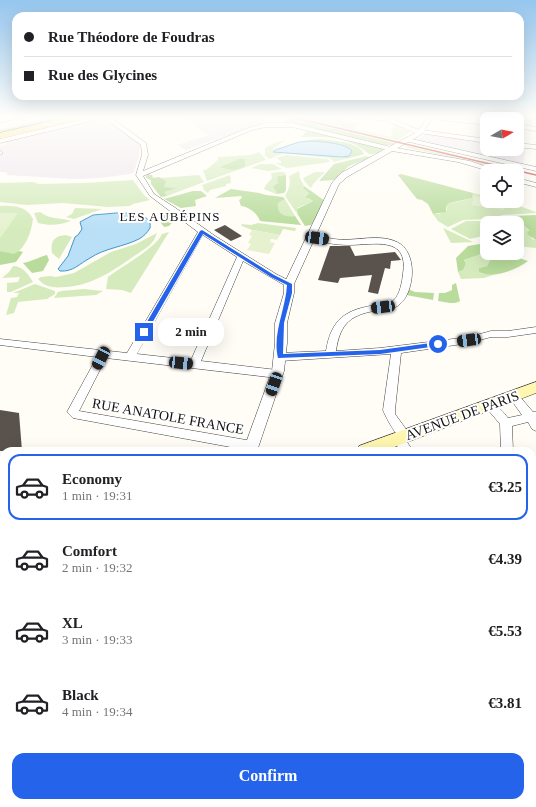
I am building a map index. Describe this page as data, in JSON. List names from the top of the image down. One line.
{"streets":{"main road":["AVENUE DE PARIS"],"street":["RUE ANATOLE FRANCE"]},"districts":["LES AUBÉPINS"],"north":"right","page":{"banner":["Rue Théodore de Foudras","Rue des Glycines"],"bubble":"2 min","list":[{"name":"Economy","note":"1 min · 19:31","value":"€3.25"},{"name":"Comfort","note":"2 min · 19:32","value":"€4.39"},{"name":"XL","note":"3 min · 19:33","value":"€5.53"},{"name":"Black","note":"4 min · 19:34","value":"€3.81"}],"buttons":"Confirm"}}
